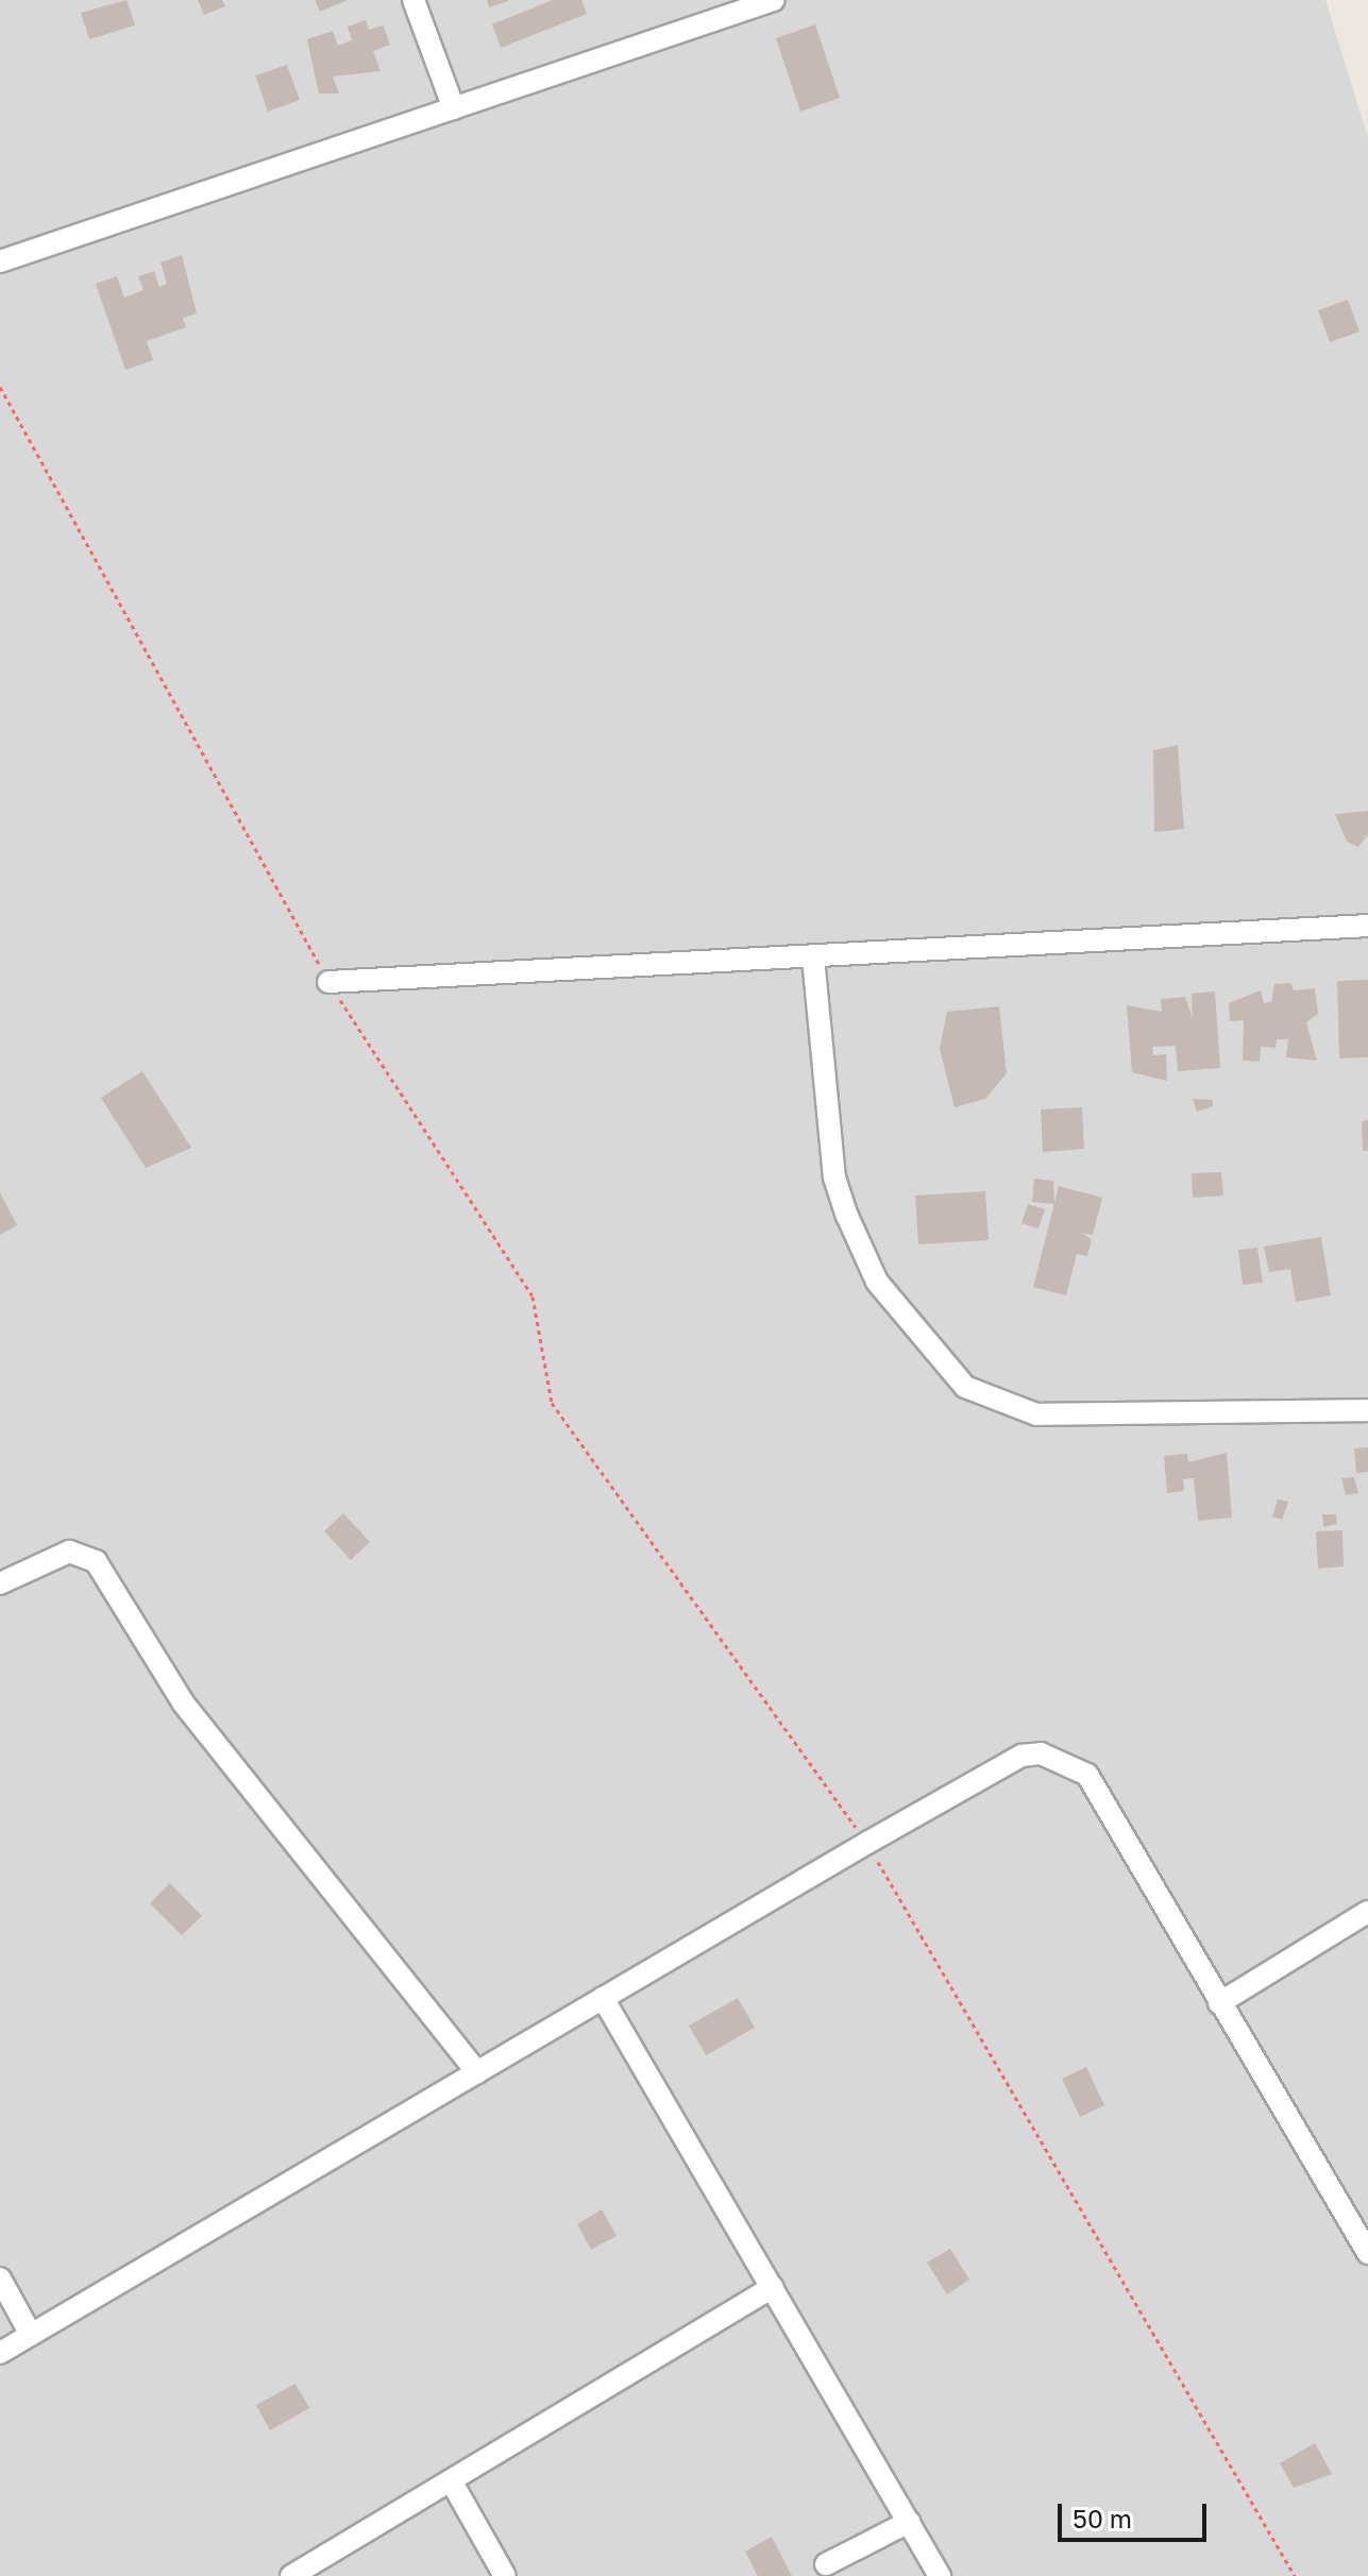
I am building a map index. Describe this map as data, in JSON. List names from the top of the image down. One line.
{"scale_bar":"50 m"}
